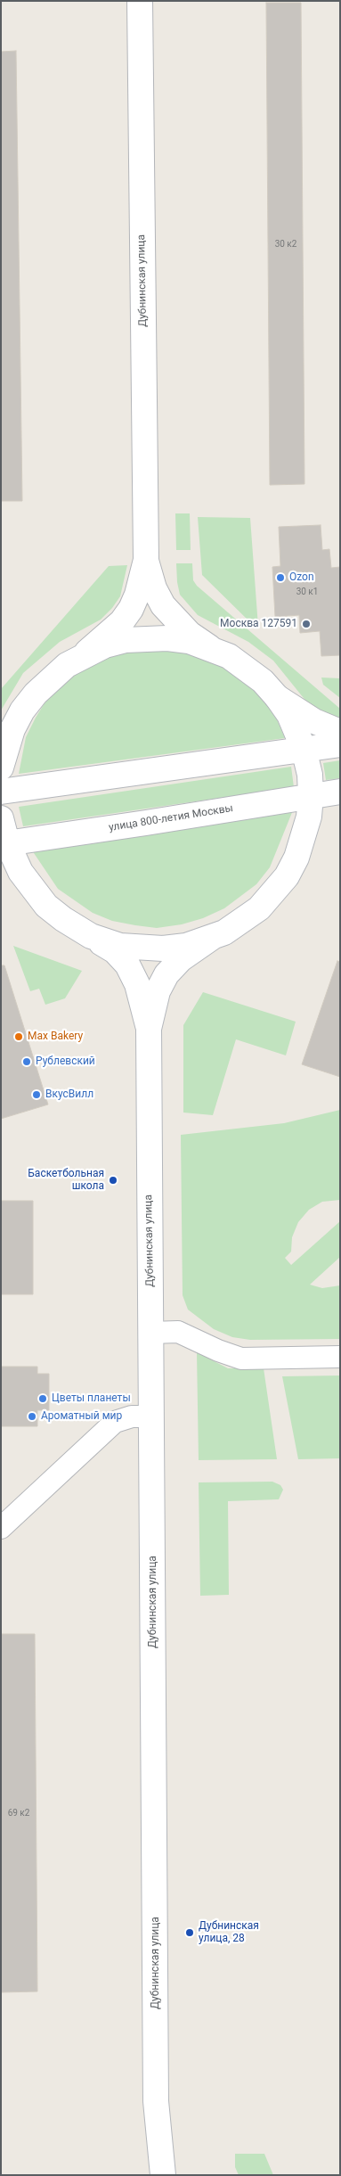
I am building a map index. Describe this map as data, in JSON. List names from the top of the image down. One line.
{"streets":{"main road":["Дубнинская улица","улица 800-летия Москвы"]},"places":["Ozon","Москва 127591","Max Bakery","Рублевский","ВкусВилл","Баскетбольная школа","Цветы планеты","Ароматный мир","Дубнинская улица, 28"],"house_numbers":["30 к2","30 к1","69 к2"]}
